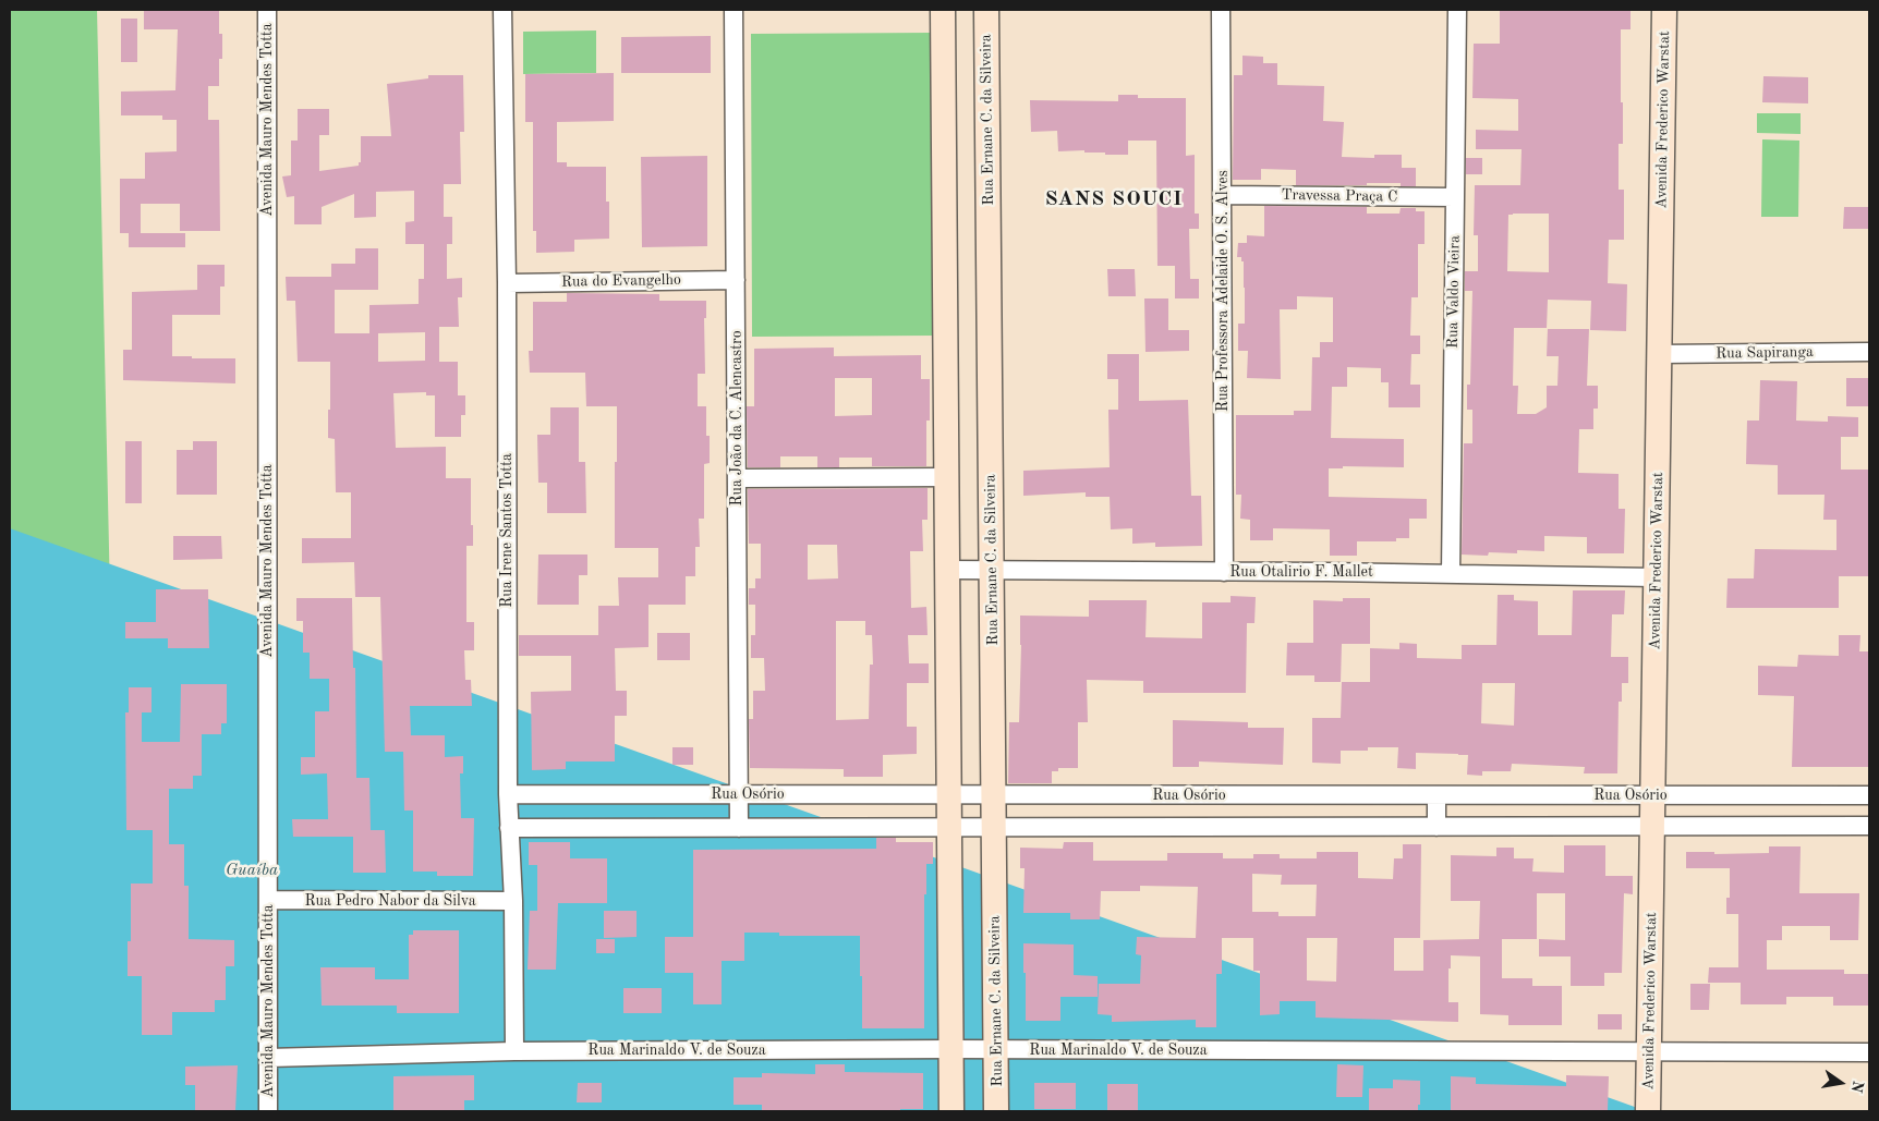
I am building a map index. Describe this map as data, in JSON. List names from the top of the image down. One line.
{"streets":{"street":["Avenida Mauro Mendes Totta","Rua Ernane C. da Silveira","Avenida Frederico Warstat","Travessa Praça C","Rua do Evangelho","Rua Professora Adelaide O. S. Alves","Rua Valdo Vieira","Rua Sapiranga","Rua João da C. Alencastro","Rua Irene Santos Totta","Rua Otalirio F. Mallet","Rua Osório","Rua Pedro Nabor da Silva","Rua Marinaldo V. de Souza"]},"crossings":[["Avenida Mauro Mendes Totta","Rua Pedro Nabor da Silva"],["Avenida Mauro Mendes Totta","Rua Marinaldo V. de Souza"],["Rua Ernane C. da Silveira","Rua Otalirio F. Mallet"],["Rua Ernane C. da Silveira","Rua Osório"],["Rua Ernane C. da Silveira","Rua Marinaldo V. de Souza"],["Avenida Frederico Warstat","Rua Sapiranga"],["Avenida Frederico Warstat","Rua Otalirio F. Mallet"],["Avenida Frederico Warstat","Rua Osório"],["Avenida Frederico Warstat","Rua Marinaldo V. de Souza"],["Travessa Praça C","Rua Professora Adelaide O. S. Alves"],["Travessa Praça C","Rua Valdo Vieira"],["Rua do Evangelho","Rua João da C. Alencastro"],["Rua do Evangelho","Rua Irene Santos Totta"],["Rua Professora Adelaide O. S. Alves","Rua Otalirio F. Mallet"],["Rua Valdo Vieira","Rua Otalirio F. Mallet"],["Rua João da C. Alencastro","Rua Osório"],["Rua Irene Santos Totta","Rua Osório"],["Rua Irene Santos Totta","Rua Pedro Nabor da Silva"],["Rua Irene Santos Totta","Rua Marinaldo V. de Souza"]],"districts":["SANS SOUCI"],"water":["Guaíba"],"north":"right"}
